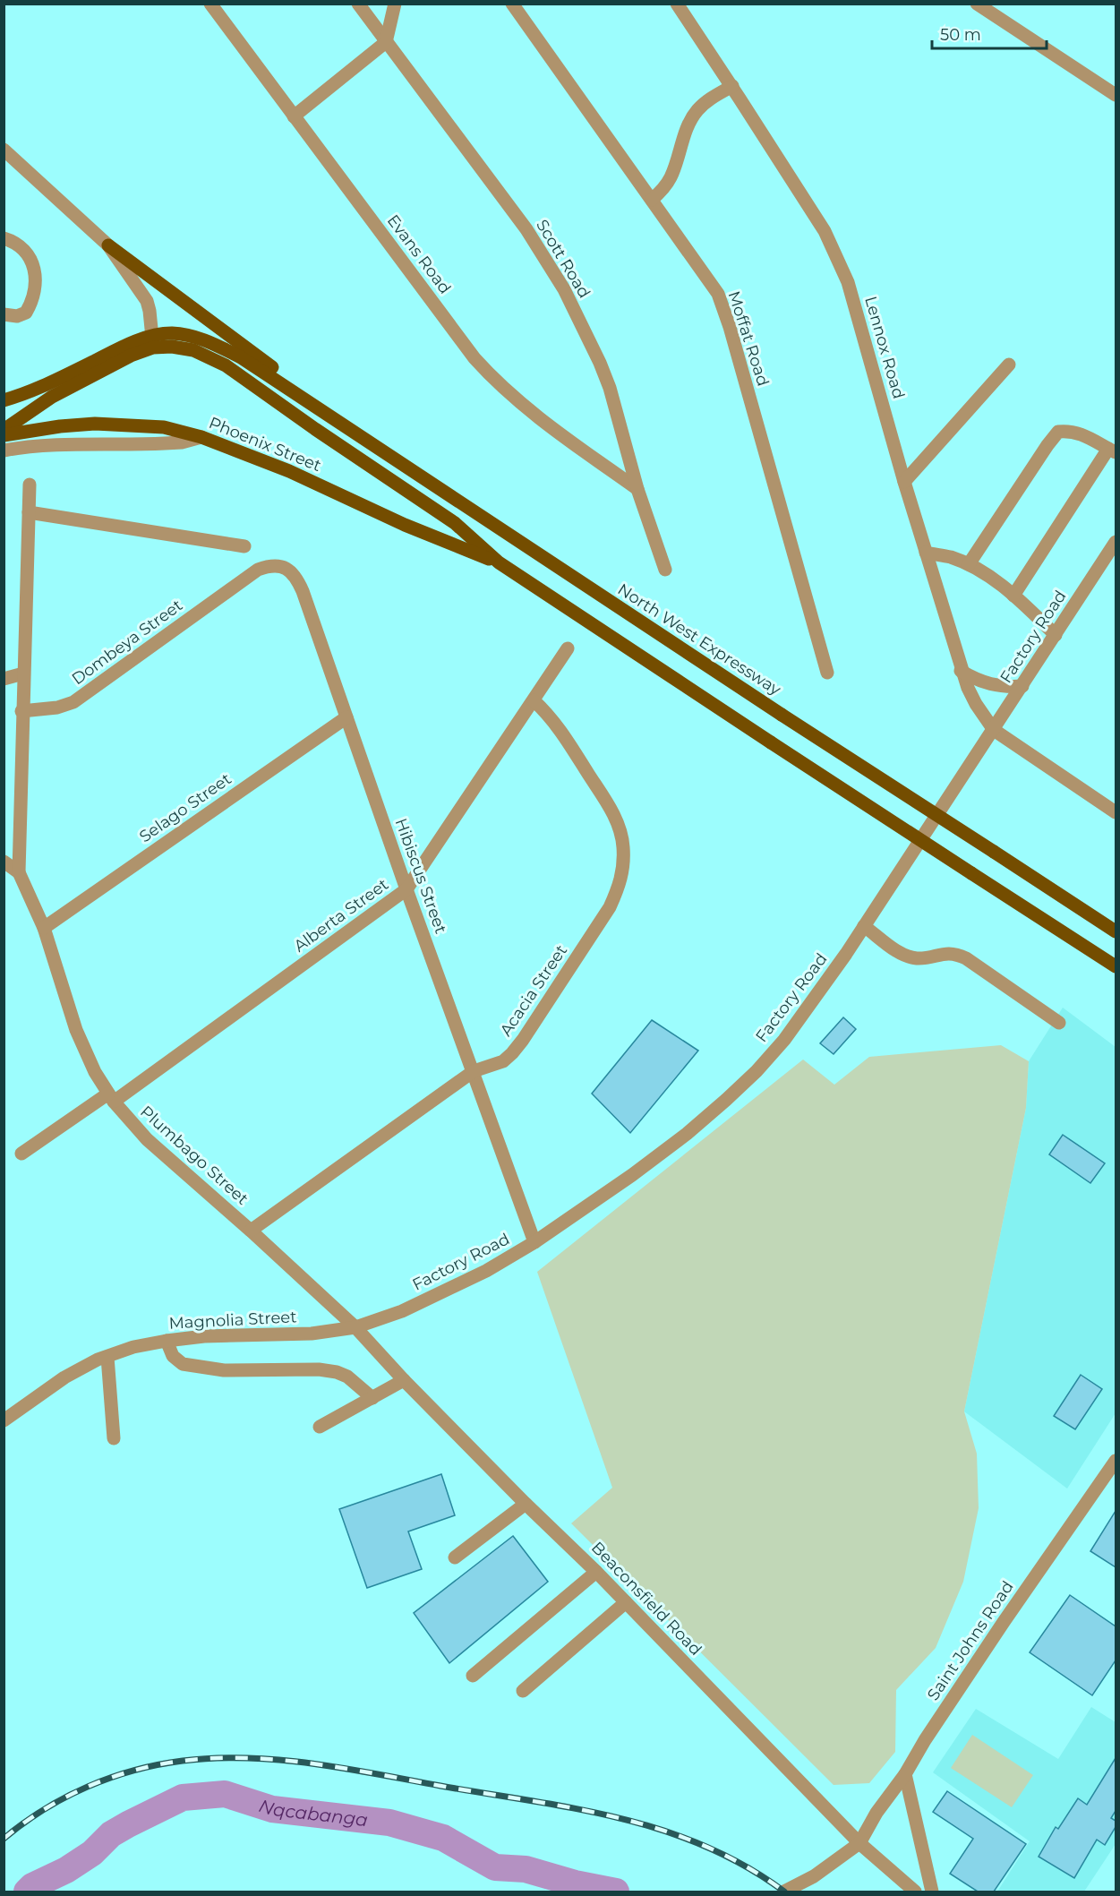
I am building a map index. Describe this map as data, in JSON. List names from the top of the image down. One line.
{"streets":{"main road":["Phoenix Street","North West Expressway"],"street":["Evans Road","Scott Road","Moffat Road","Lennox Road","Factory Road","Dombeya Street","Selago Street","Hibiscus Street","Alberta Street","Acacia Street","Plumbago Street","Magnolia Street","Beaconsfield Road","Saint Johns Road"]},"crossings":[["Evans Road","Scott Road"],["Lennox Road","Factory Road"],["Factory Road","Hibiscus Street"],["Factory Road","Plumbago Street"],["Factory Road","Magnolia Street"],["Factory Road","Beaconsfield Road"],["Dombeya Street","Hibiscus Street"],["Selago Street","Hibiscus Street"],["Selago Street","Plumbago Street"],["Hibiscus Street","Alberta Street"],["Hibiscus Street","Acacia Street"],["Alberta Street","Acacia Street"],["Alberta Street","Plumbago Street"],["Acacia Street","Plumbago Street"],["Plumbago Street","Magnolia Street"],["Plumbago Street","Beaconsfield Road"],["Magnolia Street","Beaconsfield Road"],["Beaconsfield Road","Saint Johns Road"]],"water":["Nqcabanga"],"scale_bar":"50 m"}
